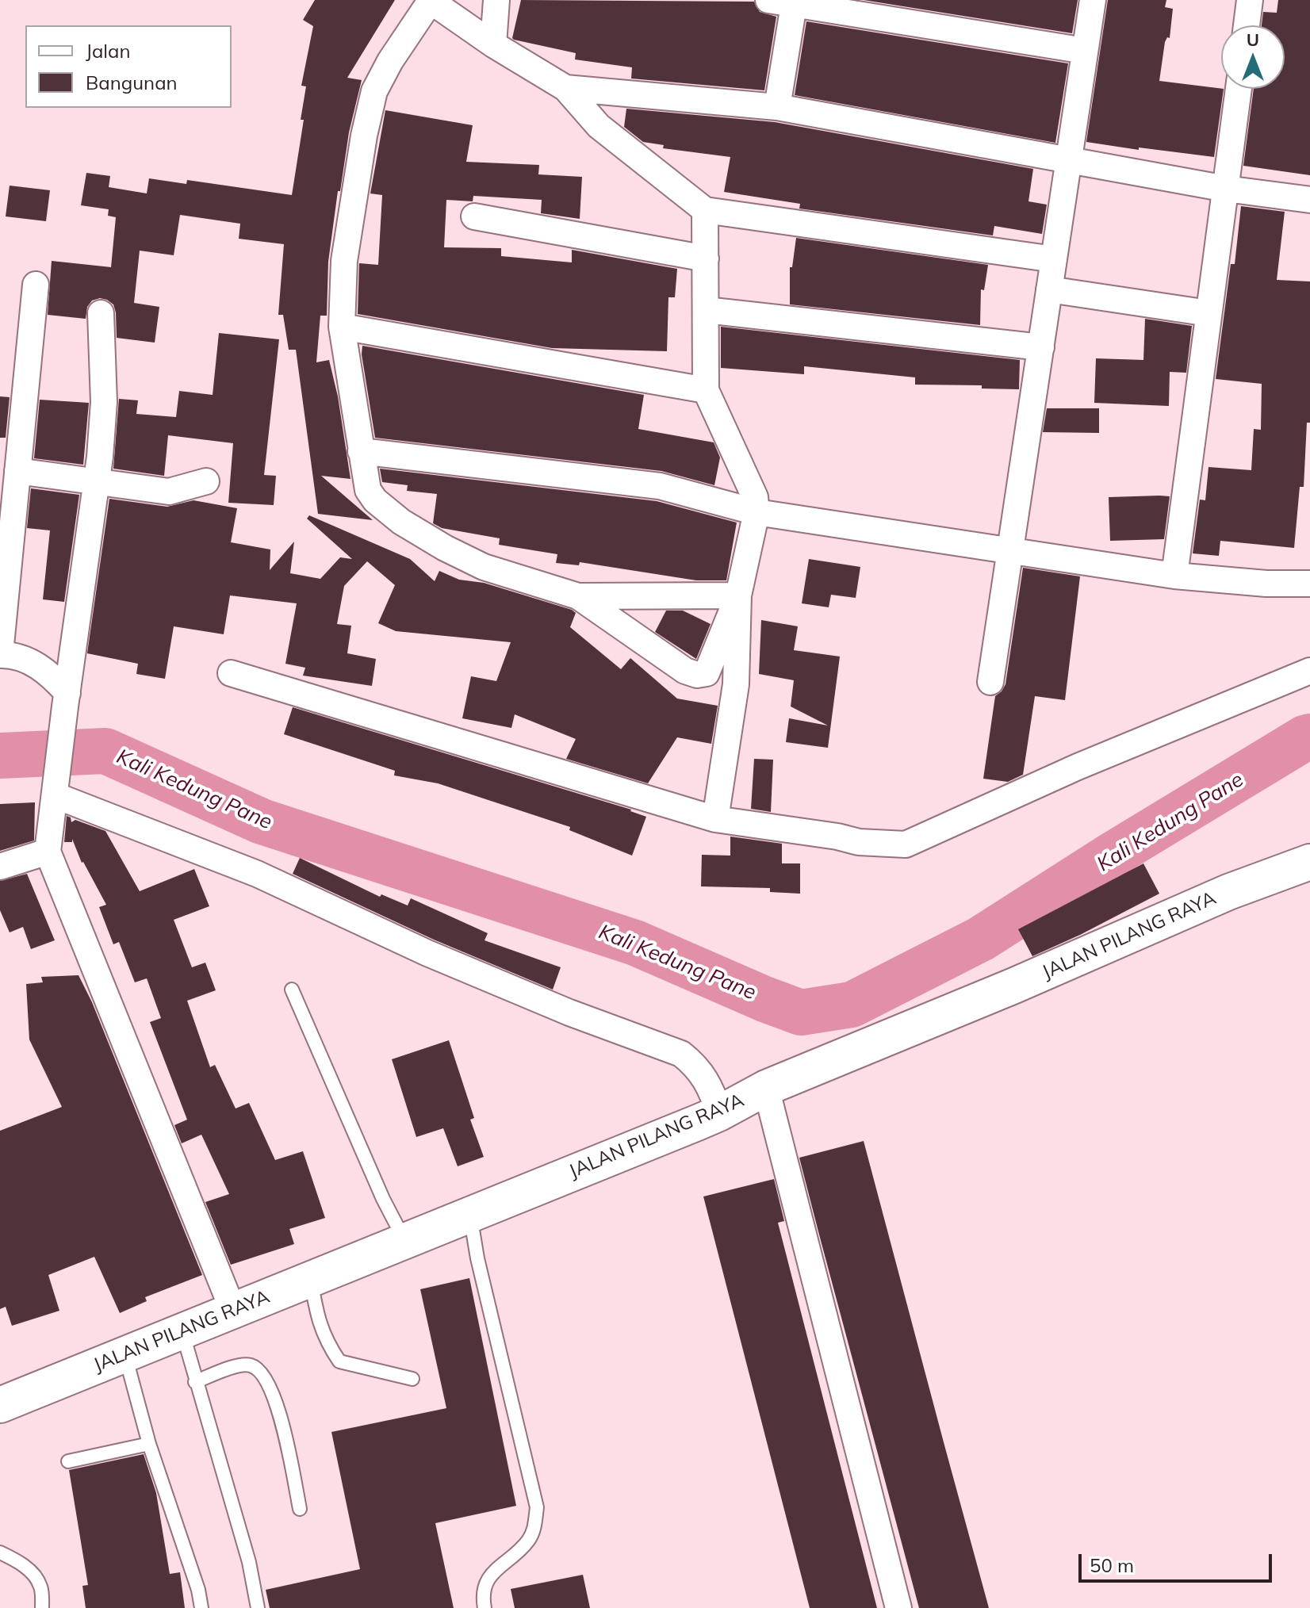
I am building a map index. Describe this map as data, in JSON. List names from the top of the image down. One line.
{"streets":{"highway":["JALAN PILANG RAYA"]},"water":["Kali Kedung Pane"],"legend":["Jalan","Bangunan"],"scale_bar":"50 m","north":"top"}
